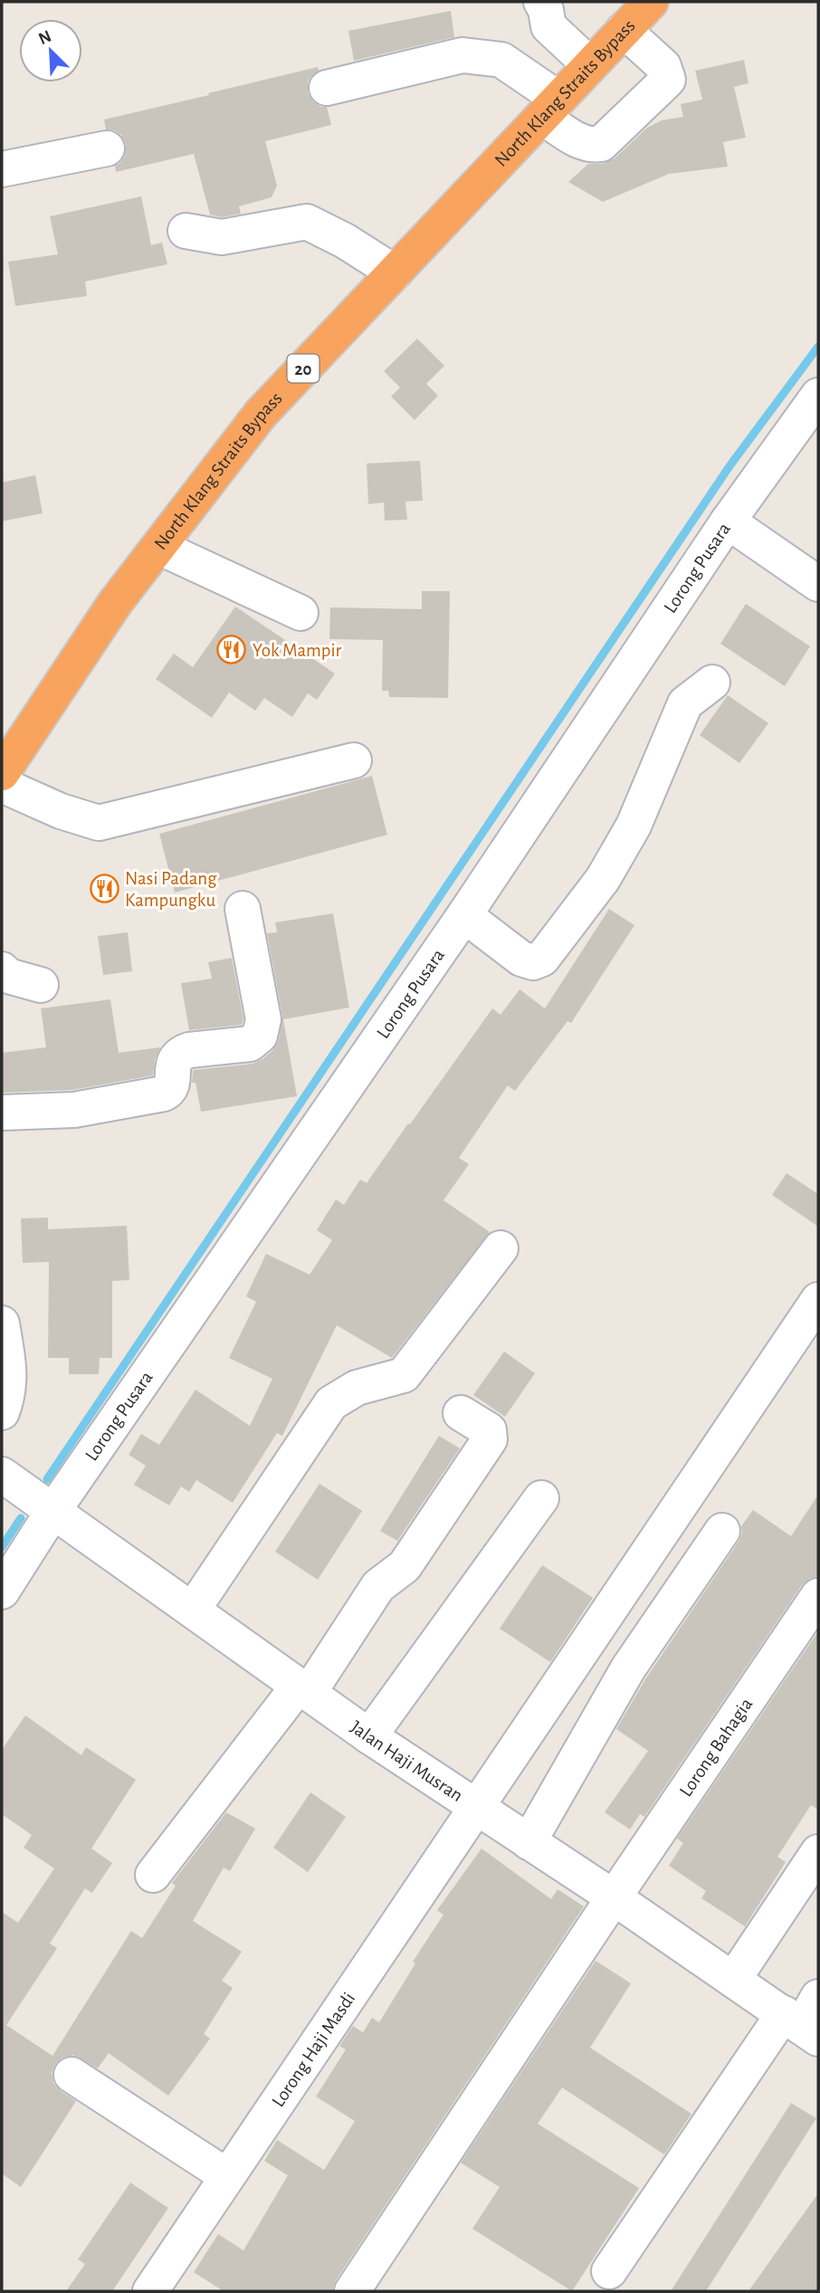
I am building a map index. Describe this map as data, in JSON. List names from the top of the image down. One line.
{"streets":{"highway":["North Klang Straits Bypass","20"],"street":["Lorong Pusara","Lorong Bahagia","Jalan Haji Musran","Lorong Haji Masdi"]},"crossings":[["Lorong Pusara","Jalan Haji Musran"],["Lorong Bahagia","Jalan Haji Musran"],["Jalan Haji Musran","Lorong Haji Masdi"]],"places":{"restaurant":["Yok Mampir","Nasi Padang Kampungku"]},"north":"top left"}
